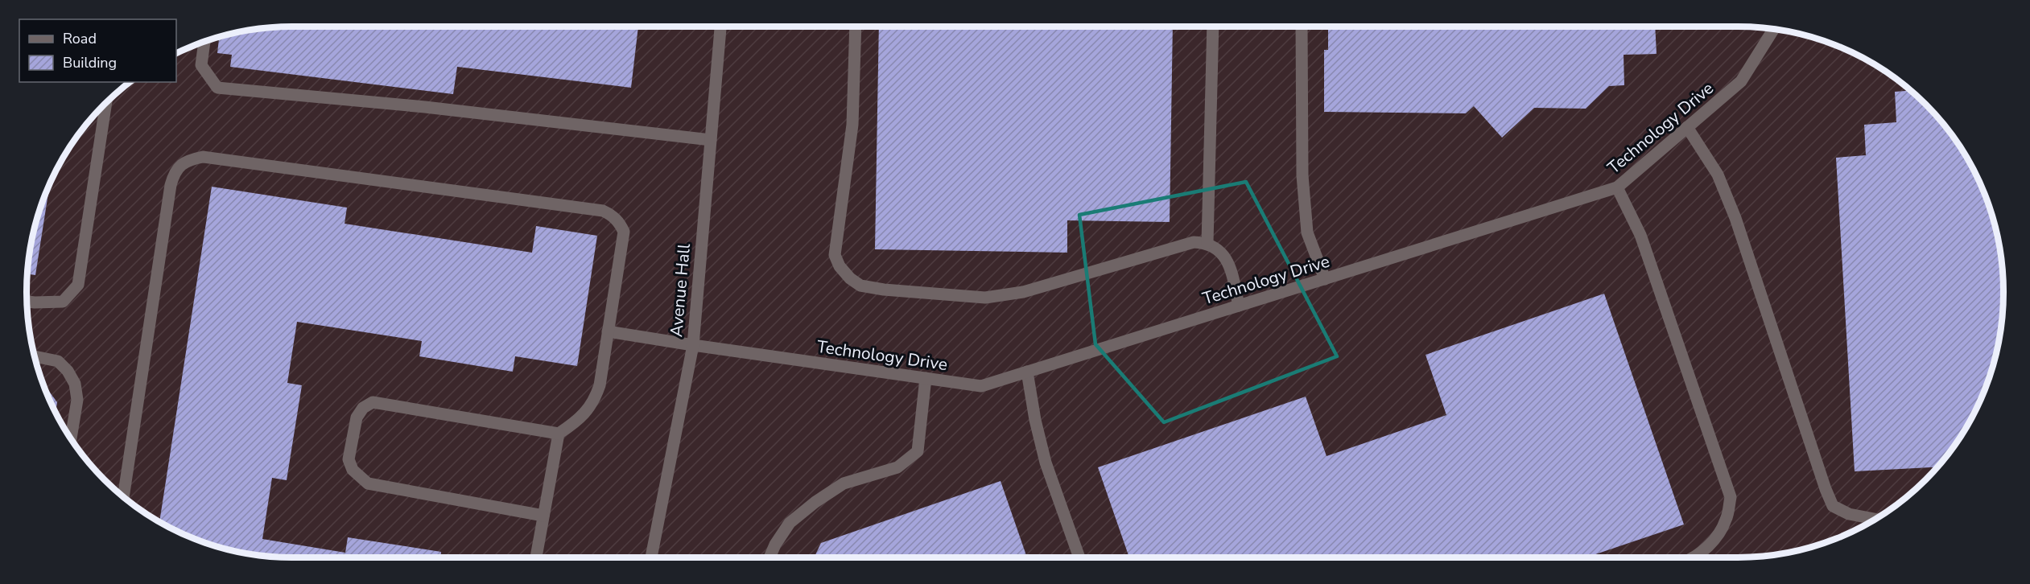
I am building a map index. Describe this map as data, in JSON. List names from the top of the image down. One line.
{"streets":{"street":["Technology Drive","Avenue Hall"]},"crossings":[["Technology Drive","Avenue Hall"]],"legend":["Road","Building"]}
